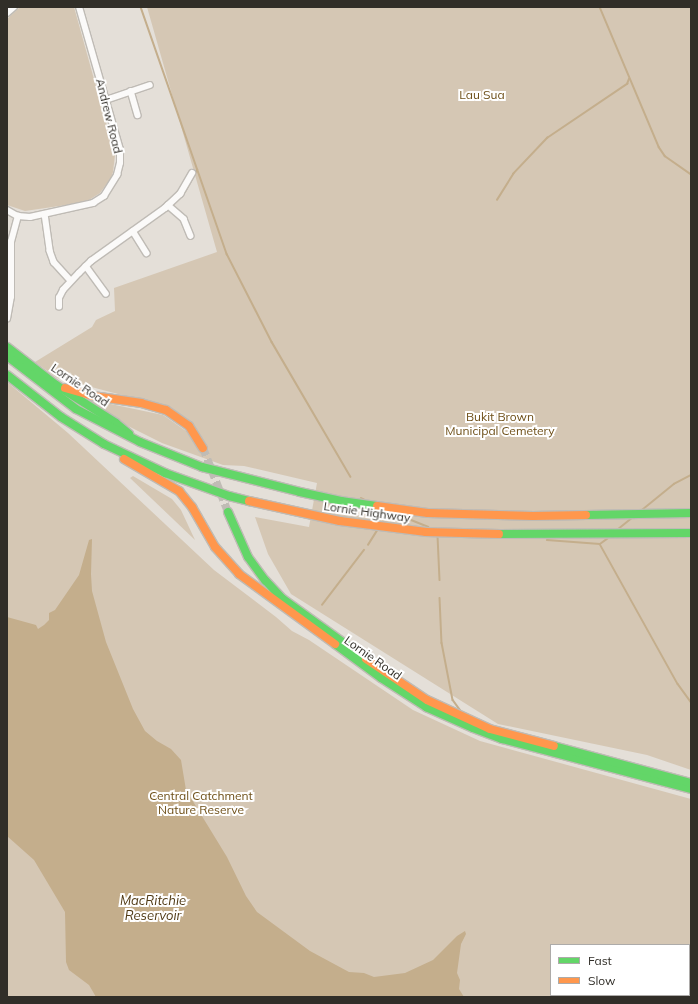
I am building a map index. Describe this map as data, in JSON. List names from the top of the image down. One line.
{"streets":{"main road":["Lornie Road","Lornie Highway"],"street":["Andrew Road"]},"crossings":[["Lornie Road","Lornie Highway"]],"water":["MacRitchie Reservoir"],"parks":["Lau Sua","Bukit Brown Municipal Cemetery","Central Catchment Nature Reserve"],"legend":["Fast","Slow"]}
